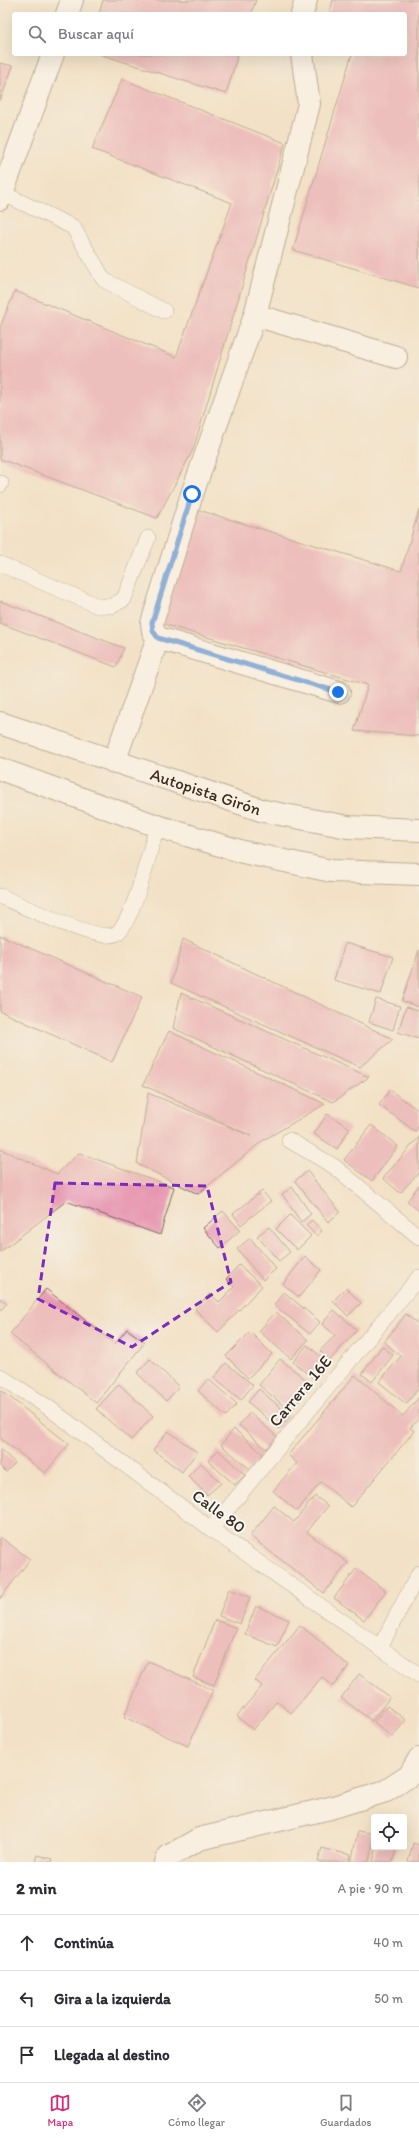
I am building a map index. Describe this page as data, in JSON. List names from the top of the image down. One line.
{"streets":{"main road":["Autopista Girón"],"lane":["Carrera 16E","Calle 80"]},"crossings":[["Carrera 16E","Calle 80"]],"page":{"search":"Buscar aquí","heading":["2 min","A pie · 90 m"],"list":[["Continúa","40 m"],["Gira a la izquierda","50 m"],"Llegada al destino"],"nav":["Mapa","Cómo llegar","Guardados"]}}
